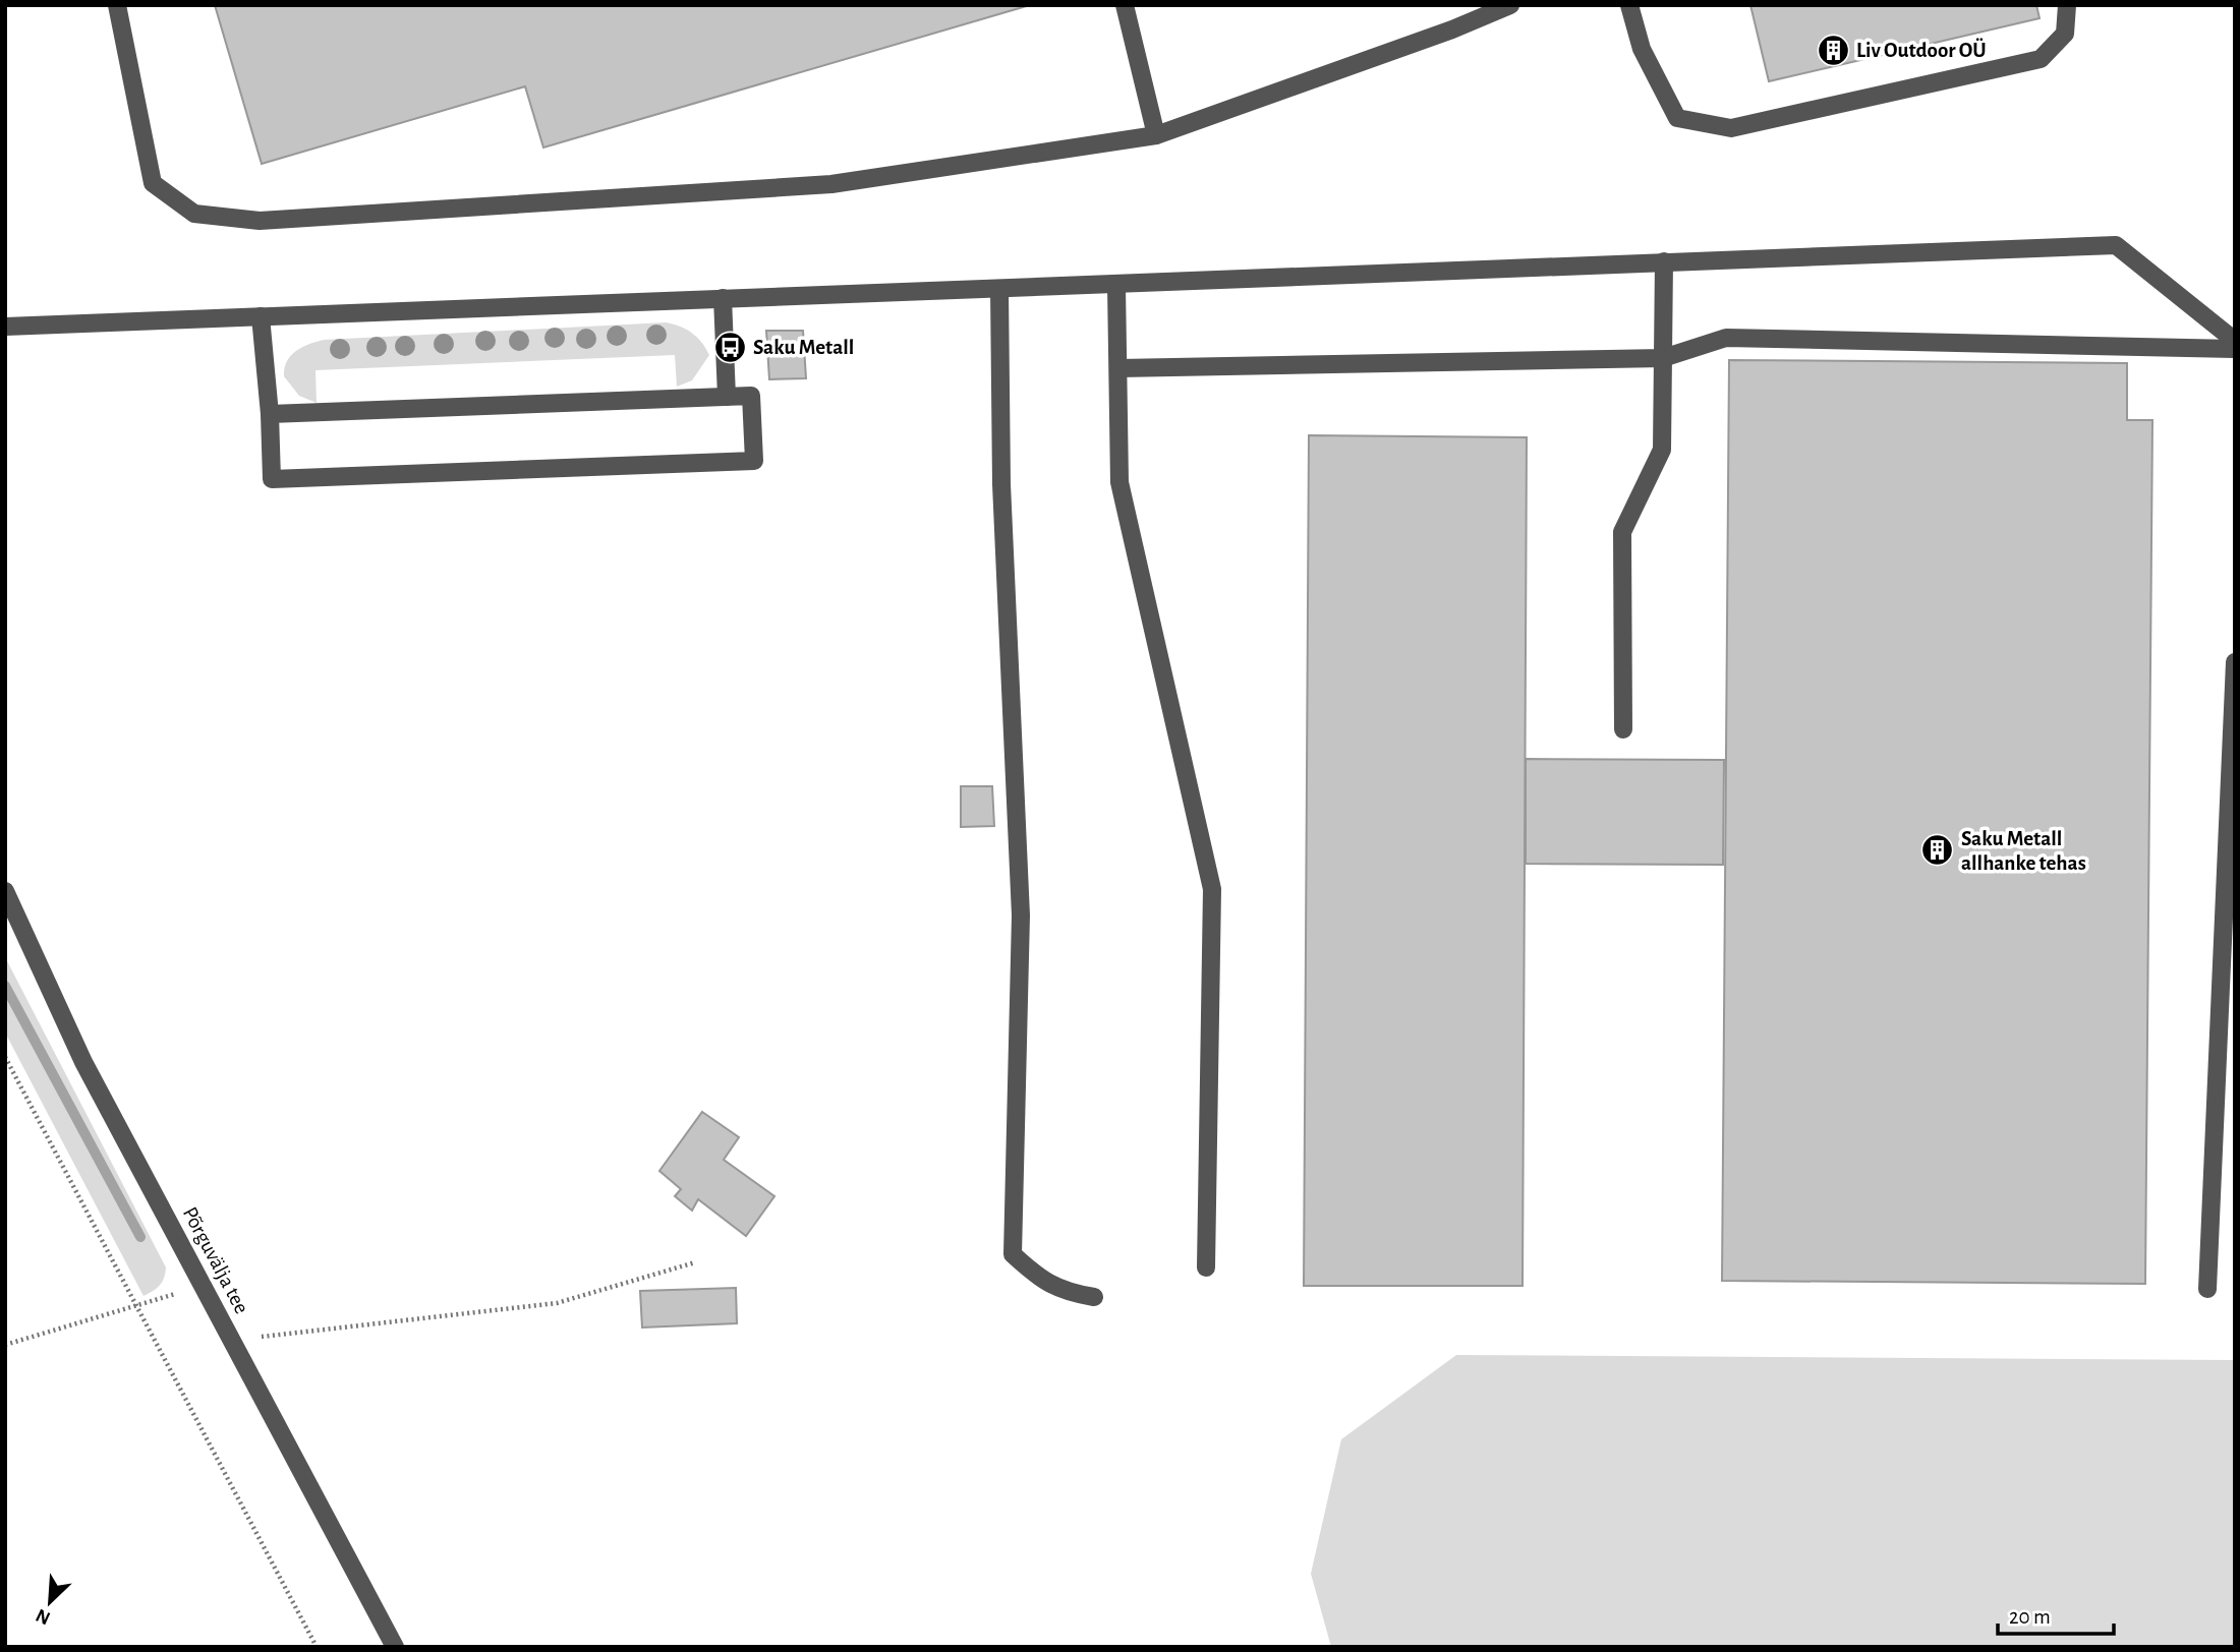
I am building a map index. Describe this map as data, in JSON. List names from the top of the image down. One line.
{"streets":{"street":["Põrguvälja tee"]},"places":{"building":["Liv Outdoor OÜ","Saku Metall allhanke tehas"],"bus stop":["Saku Metall"]},"scale_bar":"20 m","north":"bottom left"}
